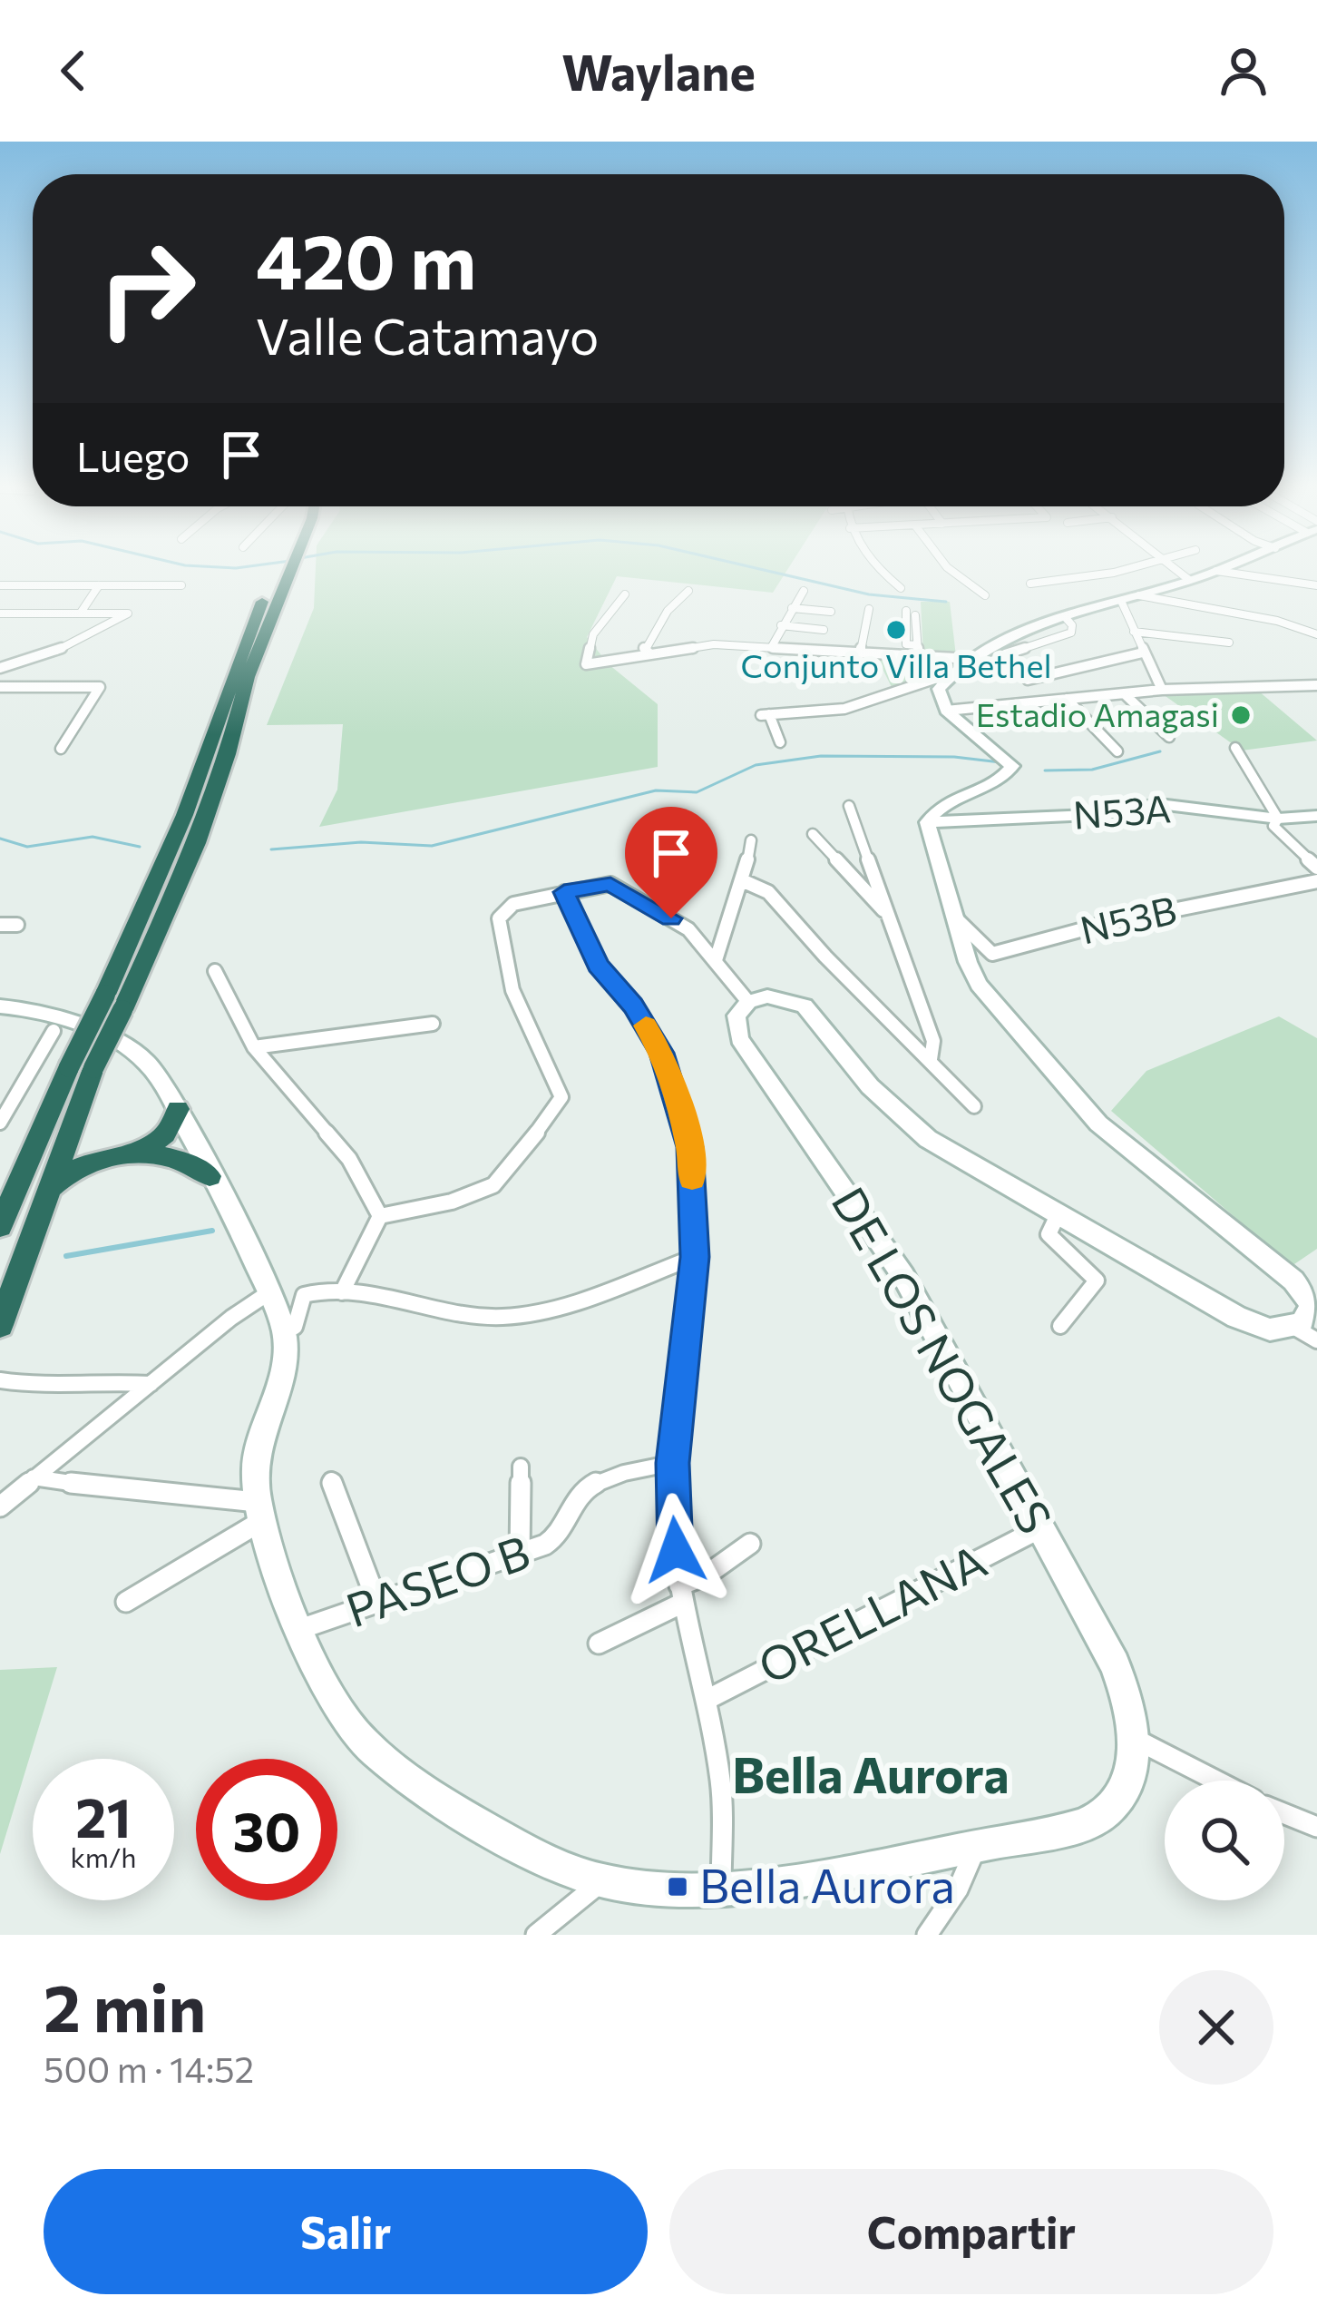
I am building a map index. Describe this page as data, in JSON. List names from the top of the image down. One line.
{"streets":{"street":["N53A","N53B","DE LOS NOGALES","PASEO B","ORELLANA"]},"crossings":[["DE LOS NOGALES","PASEO B"],["DE LOS NOGALES","ORELLANA"]],"districts":["Bella Aurora"],"places":{"other":["Conjunto Villa Bethel","Estadio Amagasi"],"transit":["Bella Aurora"]},"page":{"header":"Waylane","turn":["420 m","Valle Catamayo"],"then":"Luego","speed":"21 km/h","limit":"30","heading":["2 min","500 m · 14:52"],"buttons":["Salir","Compartir"]}}
